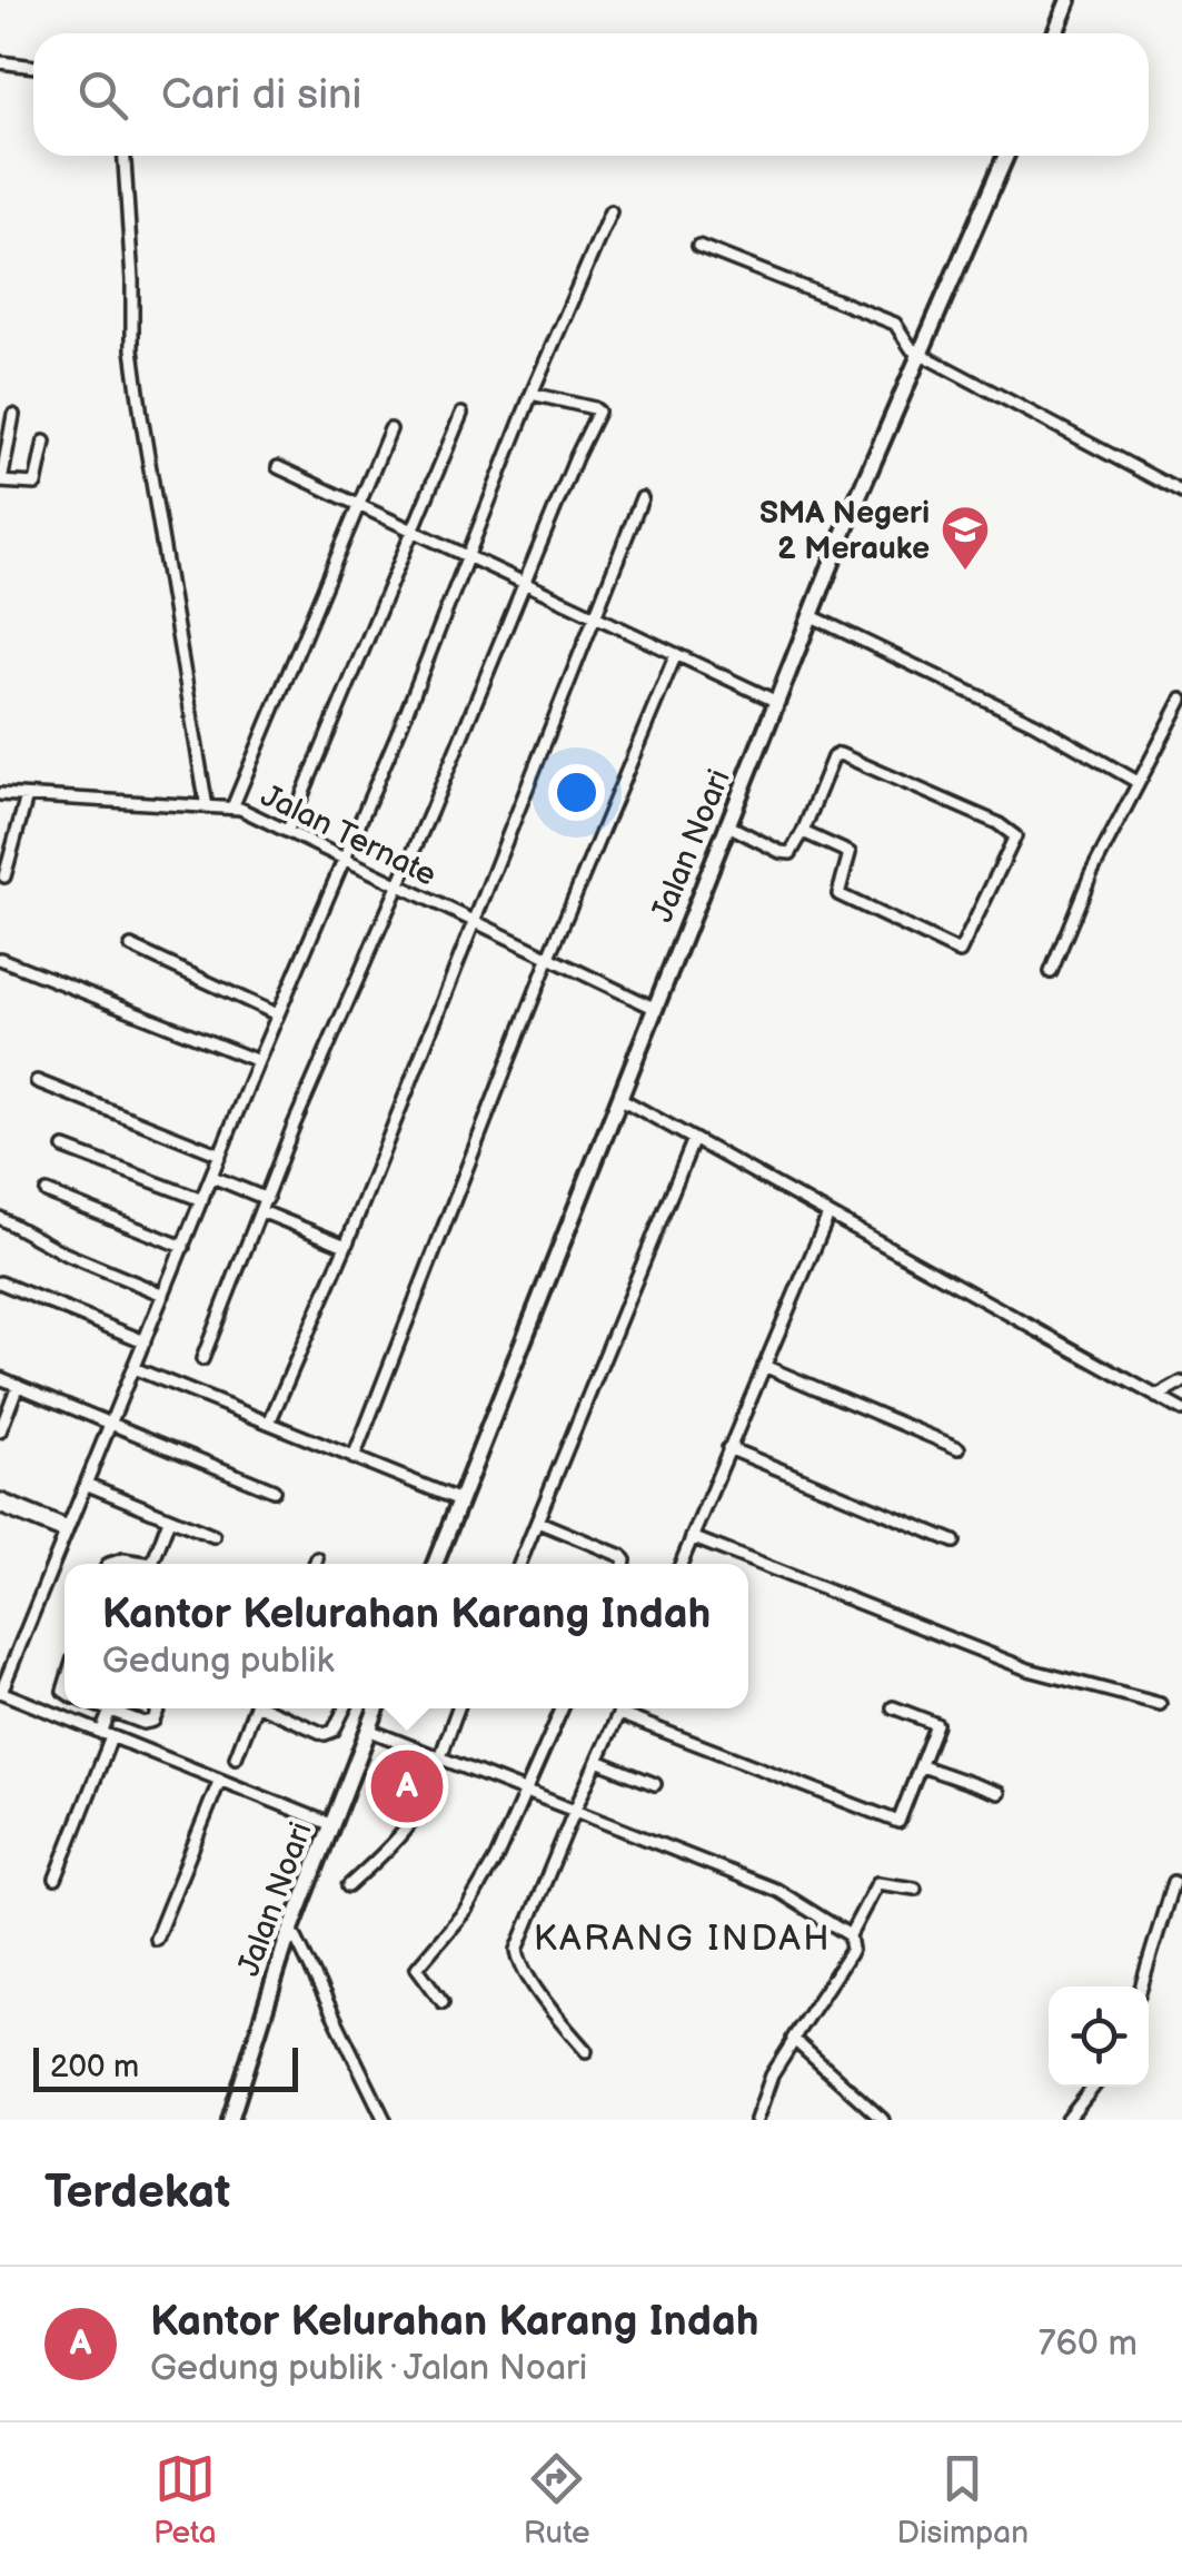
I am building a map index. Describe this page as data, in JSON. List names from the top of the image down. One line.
{"streets":{"street":["Jalan Ternate","Jalan Noari"]},"crossings":[["Jalan Ternate","Jalan Noari"]],"districts":["KARANG INDAH"],"places":{"school or university":["SMA Negeri 2 Merauke"]},"scale_bar":"200 m","page":{"search":"Cari di sini","popup":["Kantor Kelurahan Karang Indah","Gedung publik"],"pins":"A","scale":"200 m","heading":"Terdekat","list":[{"mark":"A","name":"Kantor Kelurahan Karang Indah","note":"Gedung publik · Jalan Noari","value":"760 m"}],"nav":["Peta","Rute","Disimpan"]}}
